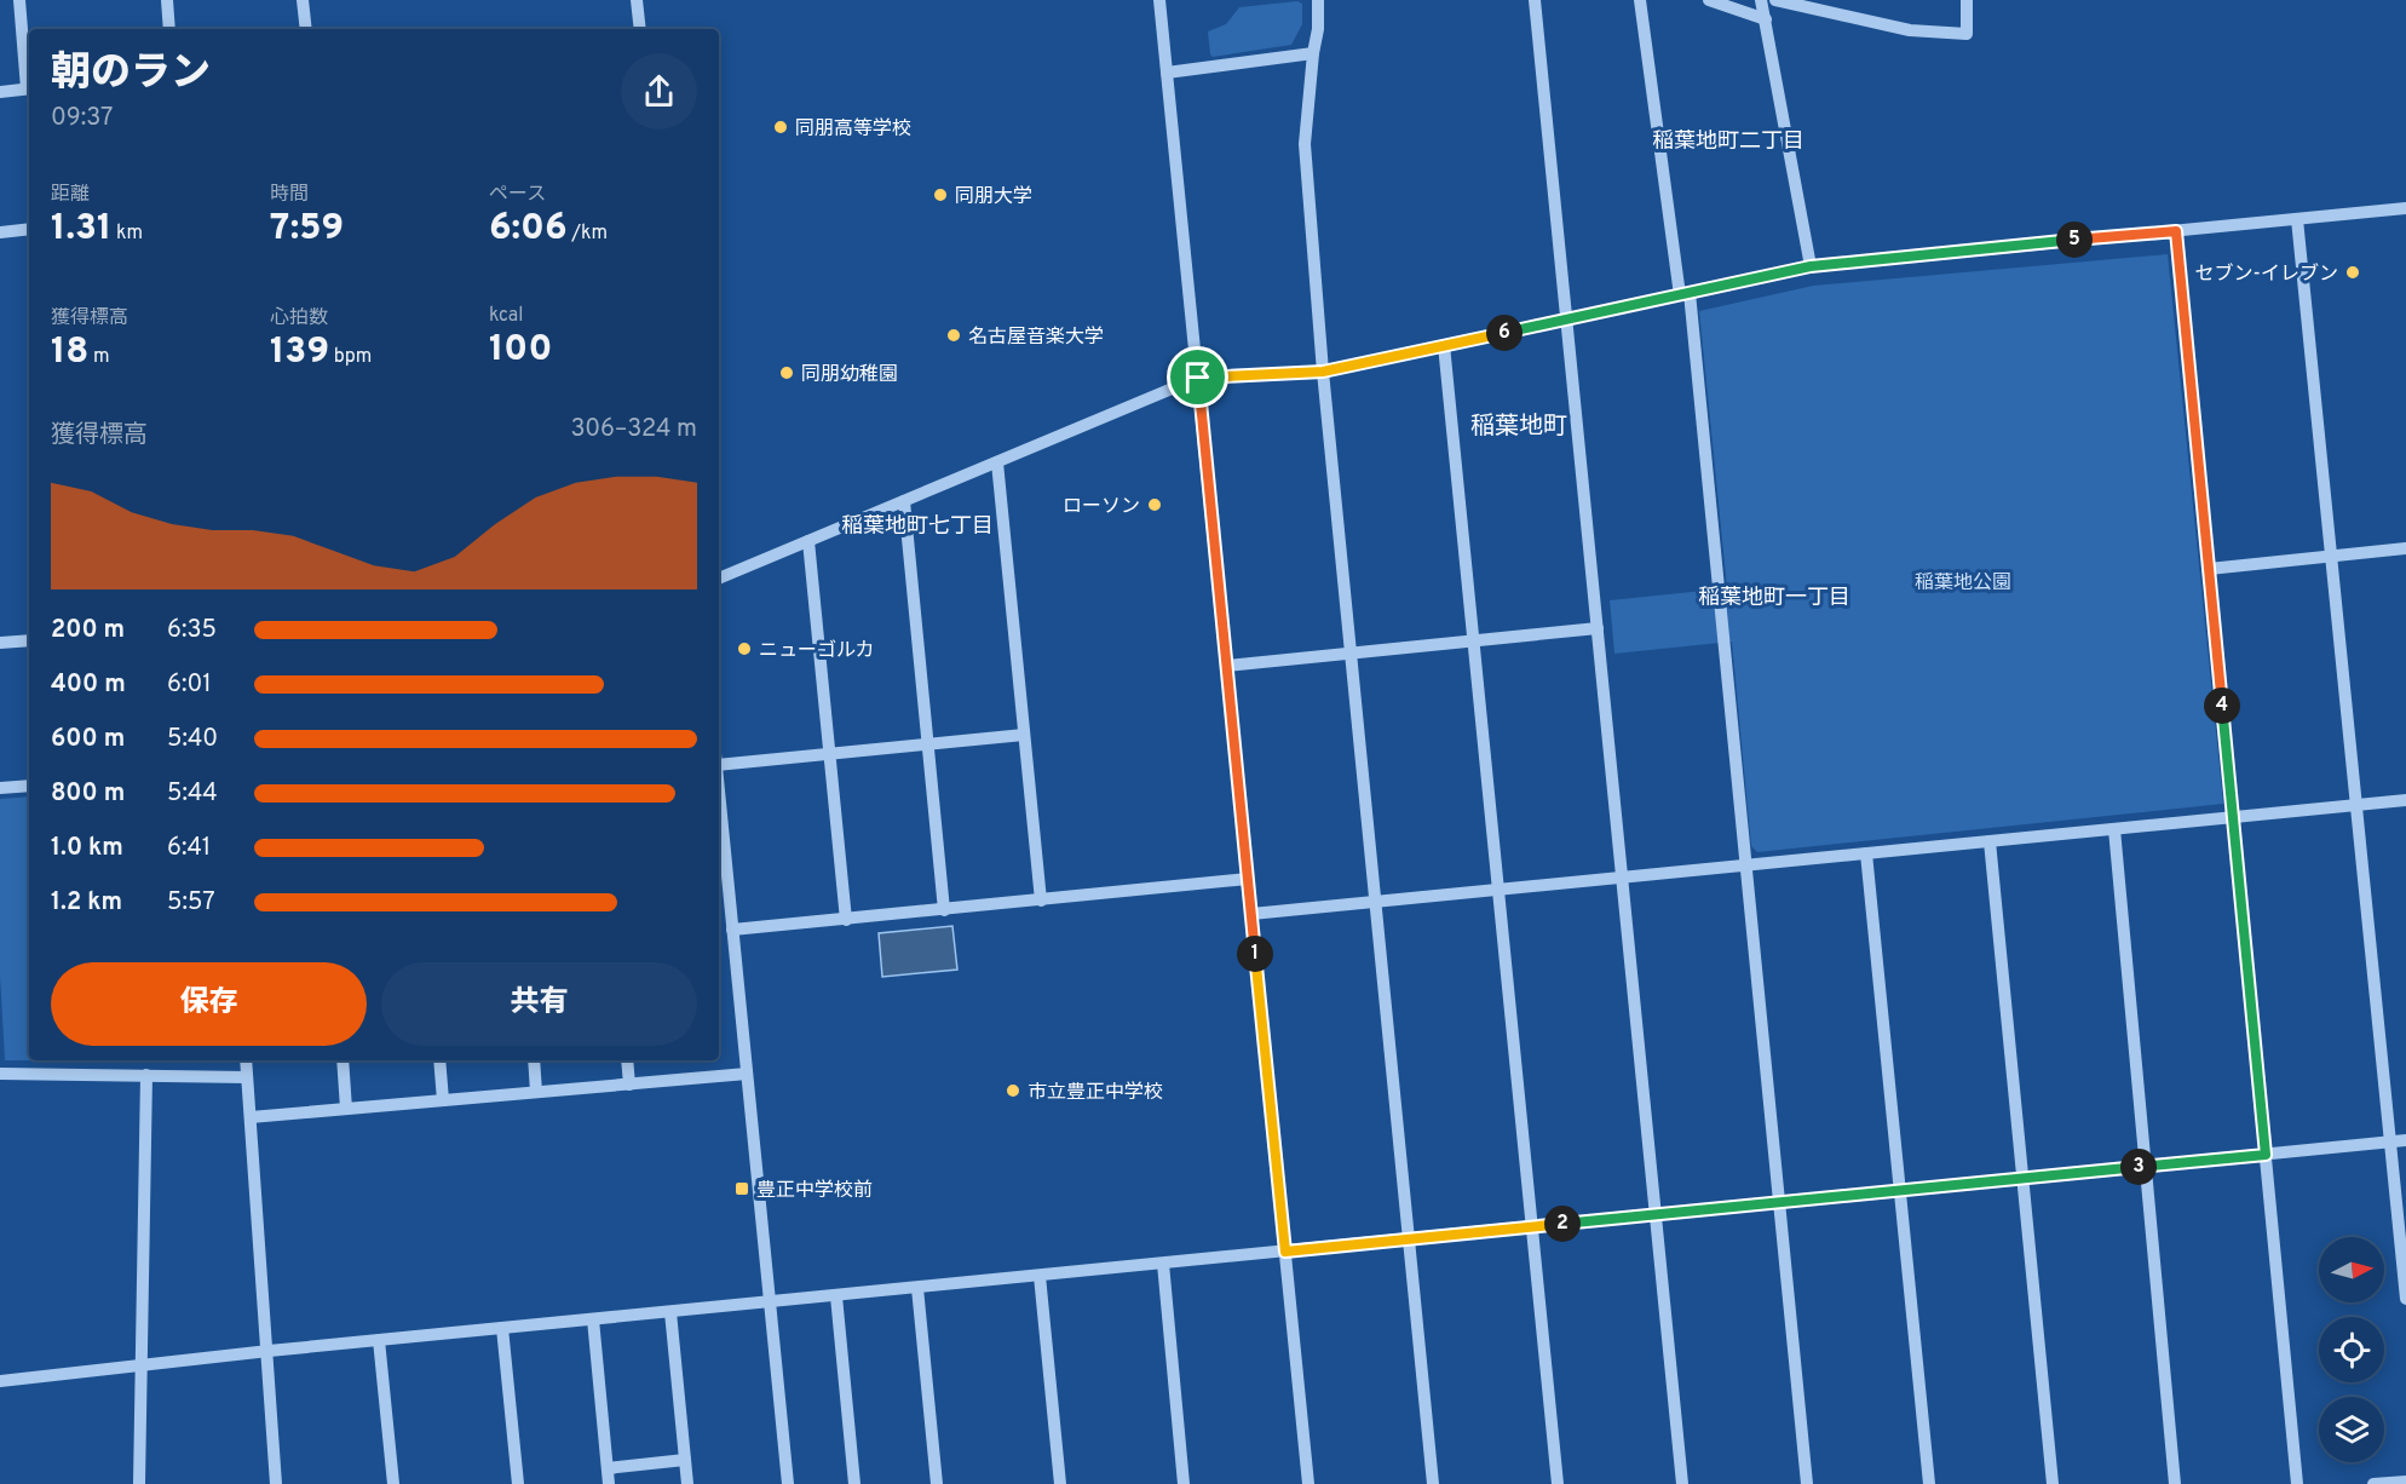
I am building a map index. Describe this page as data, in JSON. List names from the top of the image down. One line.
{"districts":["稲葉地町二丁目","稲葉地町","稲葉地町七丁目","稲葉地町一丁目"],"parks":["稲葉地公園"],"places":{"other":["同朋高等学校","同朋大学","セブン-イレブン","名古屋音楽大学","同朋幼稚園","ローソン","ニューゴルカ","市立豊正中学校"],"transit":["豊正中学校前"]},"north":"right","page":{"heading":["朝のラン","09:37"],"stats":[["距離","1.31 km"],["時間","7:59"],["ペース","6:06 /km"],["獲得標高","18 m"],["心拍数","139 bpm"],["kcal","100"]],"pins":["5","6","4","1","3","2"],"chart":["獲得標高","306–324 m"],"list":[{"name":"200 m","note":"6:35"},{"name":"400 m","note":"6:01"},{"name":"600 m","note":"5:40"},{"name":"800 m","note":"5:44"},{"name":"1.0 km","note":"6:41"},{"name":"1.2 km","note":"5:57"}],"buttons":["保存","共有"]}}
